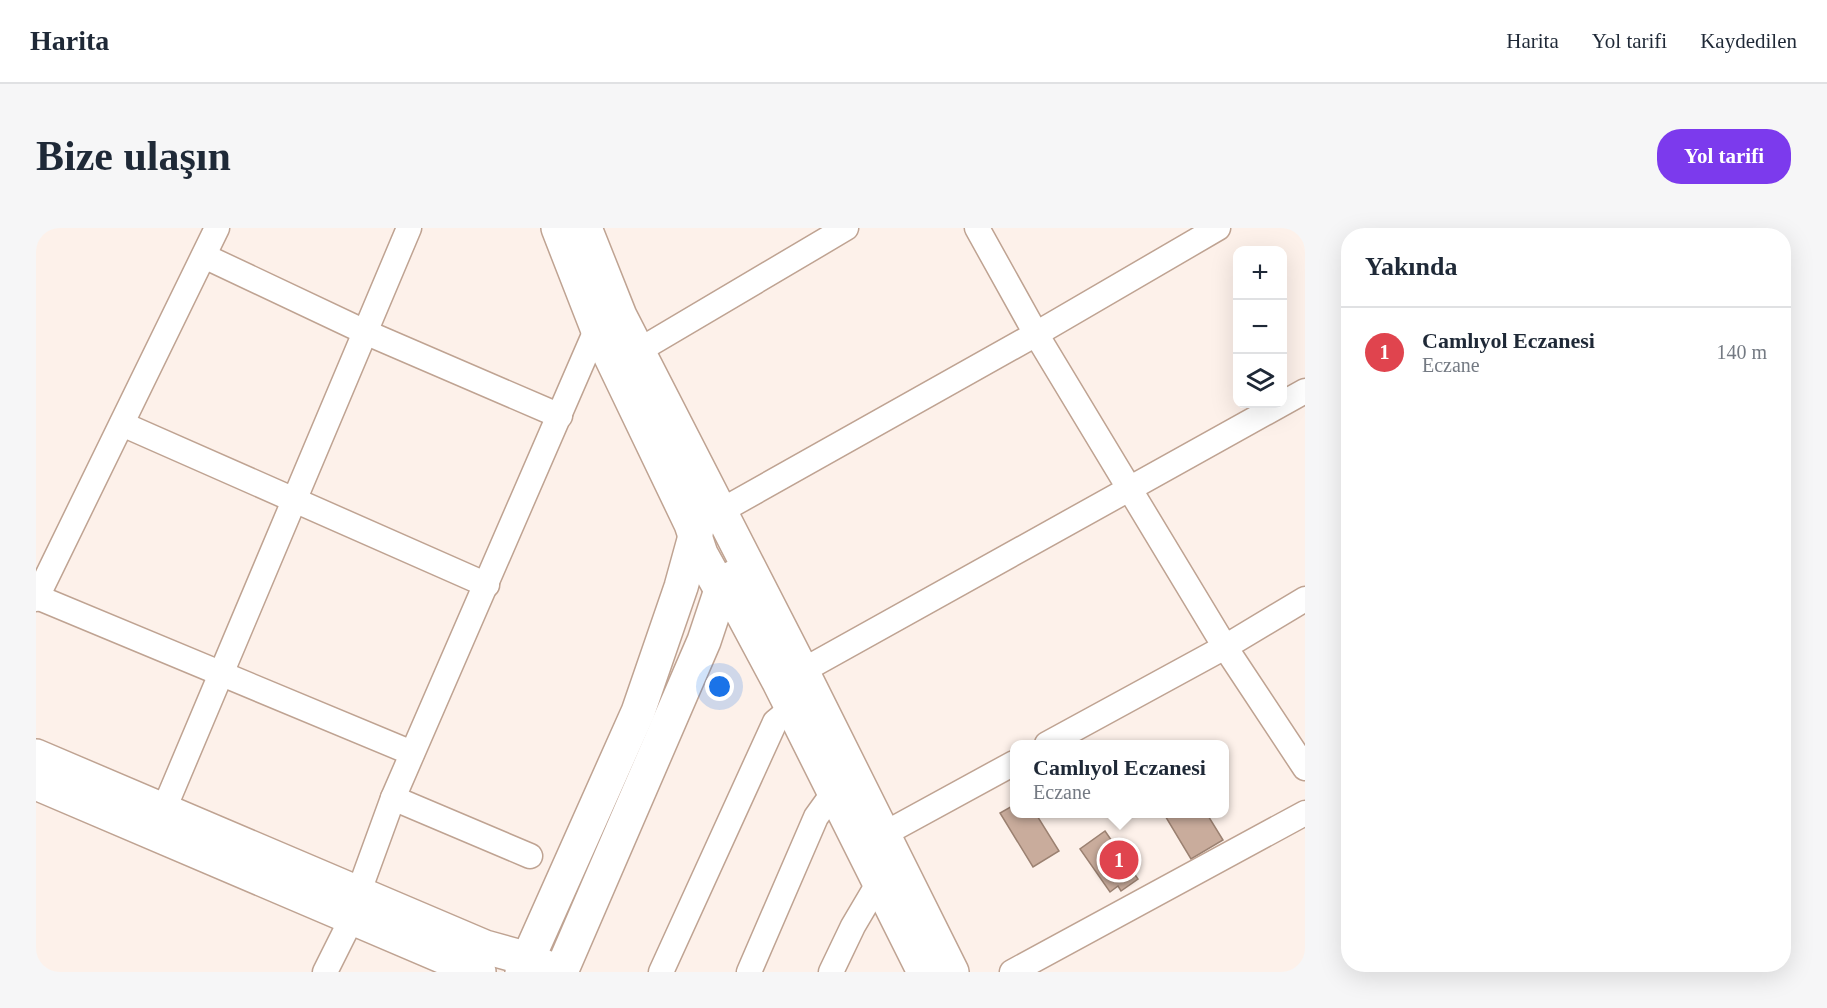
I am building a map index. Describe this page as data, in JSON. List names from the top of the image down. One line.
{"page":{"header":"Harita","nav":["Harita","Yol tarifi","Kaydedilen"],"buttons":"Yol tarifi","title":"Bize ulaşın","heading":"Yakında","map_buttons":["+","−"],"list":[{"mark":"1","name":"Camlıyol Eczanesi","note":"Eczane","value":"140 m"}],"popup":["Camlıyol Eczanesi","Eczane"],"pins":"1"}}
